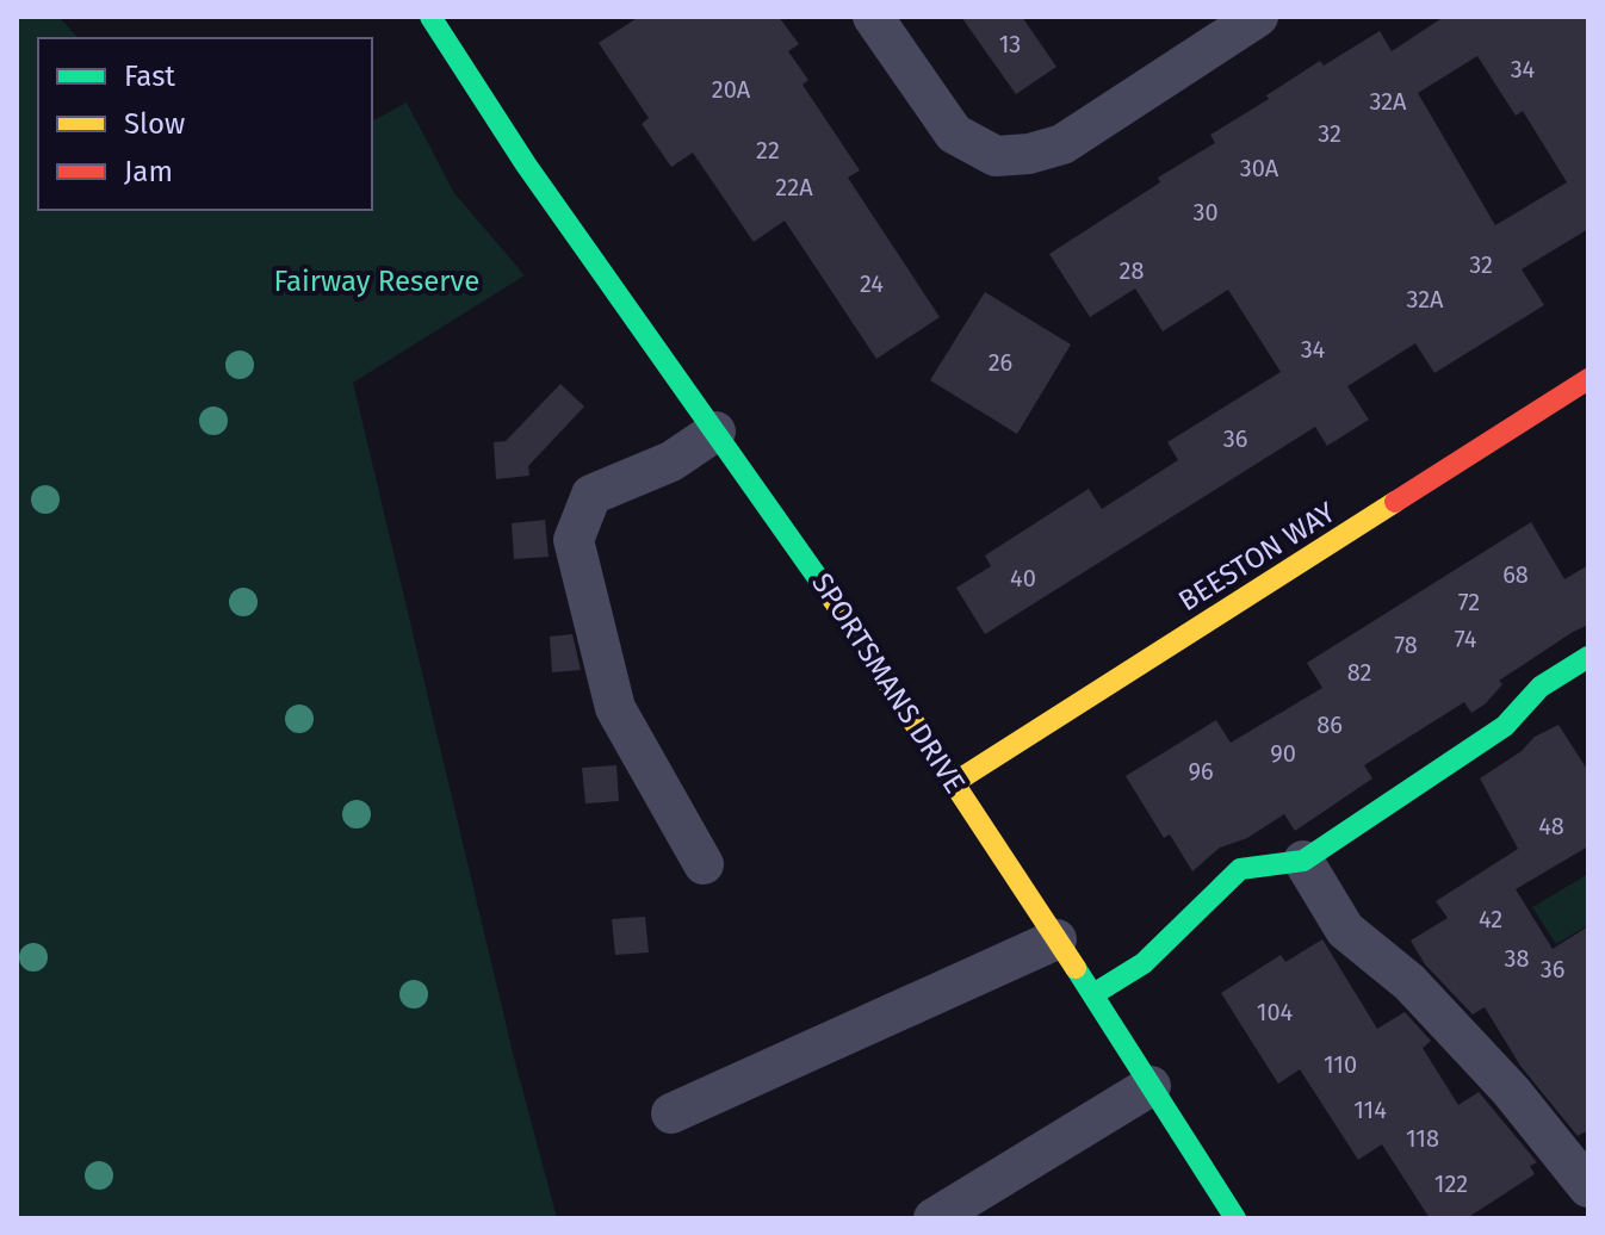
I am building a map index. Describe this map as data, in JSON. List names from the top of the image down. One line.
{"streets":{"street":["BEESTON WAY","SPORTSMANS DRIVE"]},"crossings":[["BEESTON WAY","SPORTSMANS DRIVE"]],"parks":["Fairway Reserve"],"house_numbers":["13","34","20A","32A","32","22","30A","22A","30","32","28","24","32A","34","26","36","68","40","72","74","78","82","86","90","96","48","42","38","36","104","110","114","118","122"],"legend":["Fast","Slow","Jam"]}
